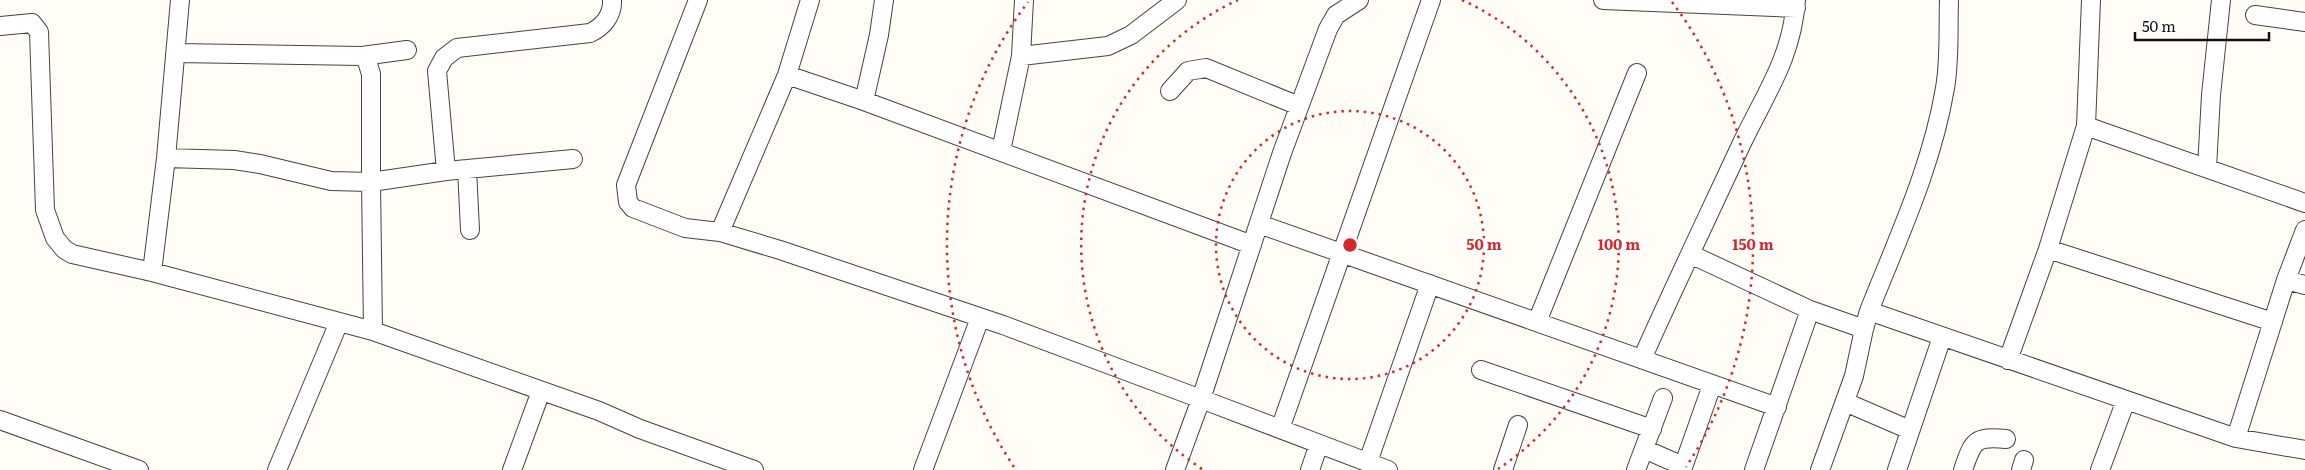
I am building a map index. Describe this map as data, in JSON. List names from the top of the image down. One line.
{"scale_bar":"50 m","rings":["50 m","100 m","150 m"]}
